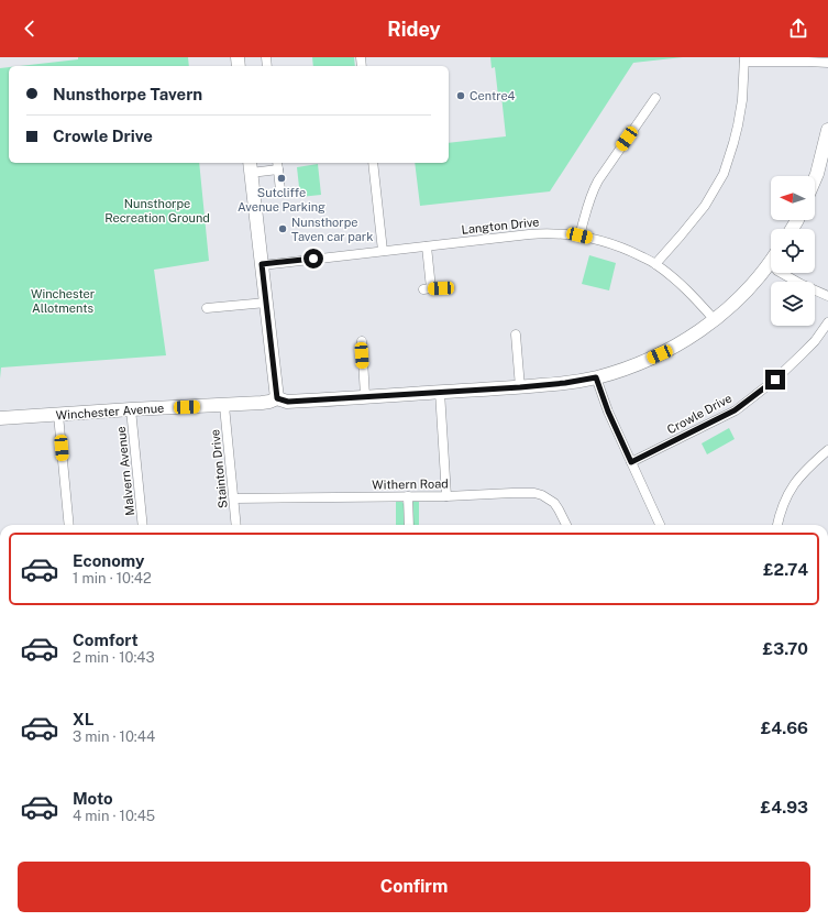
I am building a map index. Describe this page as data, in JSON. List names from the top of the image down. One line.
{"streets":{"street":["Langton Drive","Winchester Avenue","Crowle Drive","Stainton Drive","Malvern Avenue","Withern Road"]},"crossings":[["Langton Drive","Winchester Avenue"],["Winchester Avenue","Stainton Drive"],["Winchester Avenue","Malvern Avenue"],["Stainton Drive","Withern Road"]],"parks":["Nunsthorpe Recreation Ground","Winchester Allotments"],"places":["Centre4","Sutcliffe Avenue Parking","Nunsthorpe Taven car park"],"north":"left","page":{"header":"Ridey","banner":["Nunsthorpe Tavern","Crowle Drive"],"list":[{"name":"Economy","note":"1 min · 10:42","value":"£2.74"},{"name":"Comfort","note":"2 min · 10:43","value":"£3.70"},{"name":"XL","note":"3 min · 10:44","value":"£4.66"},{"name":"Moto","note":"4 min · 10:45","value":"£4.93"}],"buttons":"Confirm"}}
